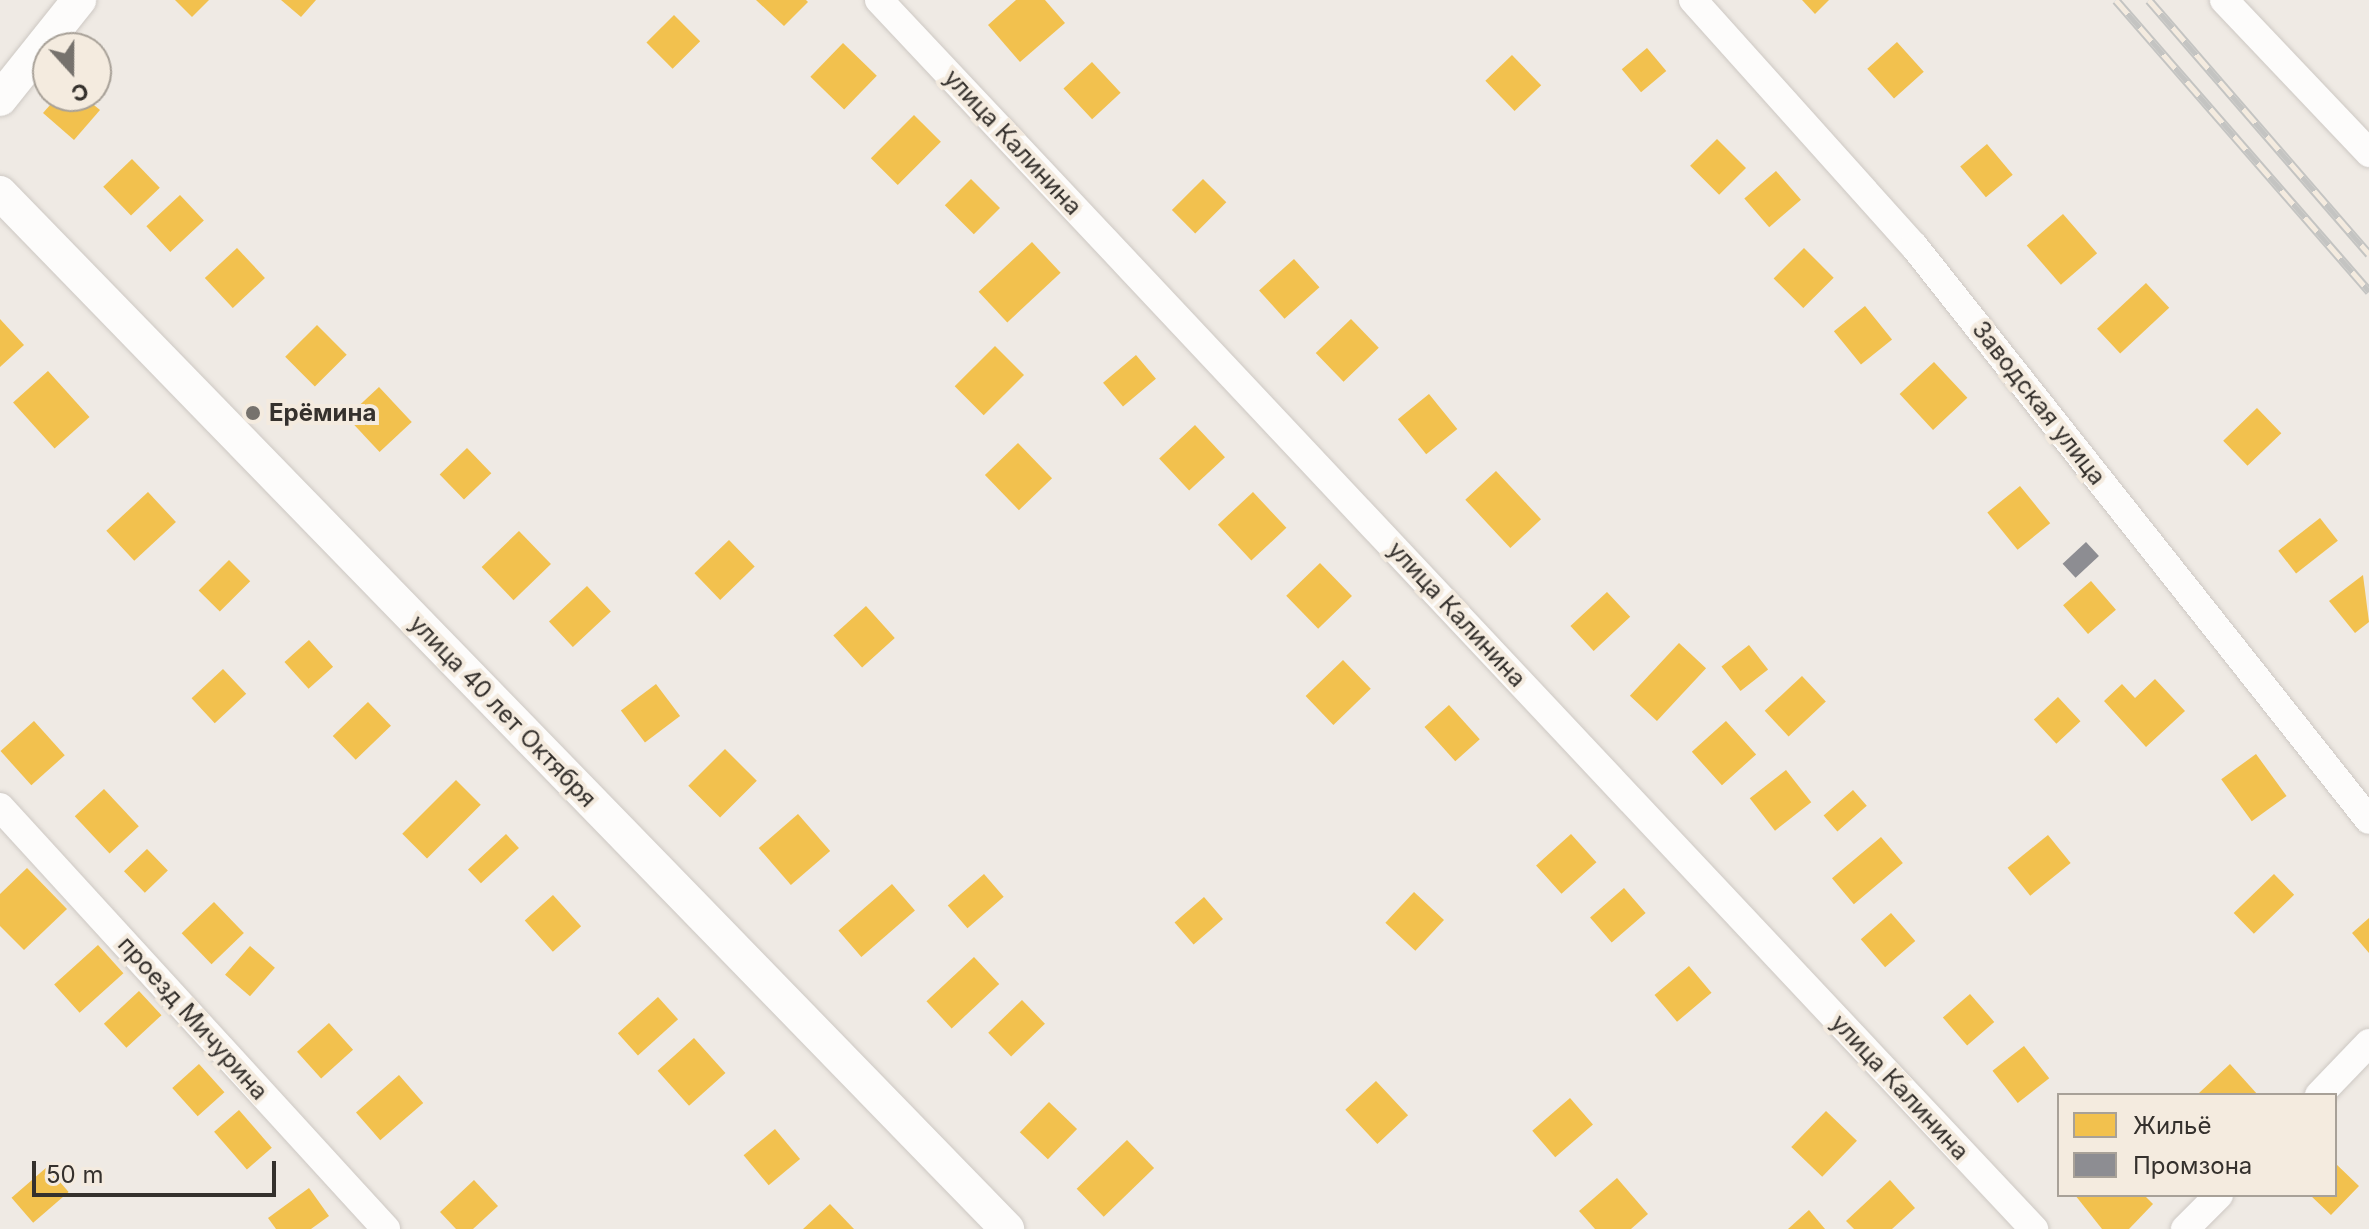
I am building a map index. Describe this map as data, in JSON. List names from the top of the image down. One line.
{"streets":{"street":["улица Калинина","Заводская улица","улица 40 лет Октября","проезд Мичурина"]},"places":["Ерёмина"],"legend":["Жильё","Промзона"],"scale_bar":"50 m","north":"bottom"}
